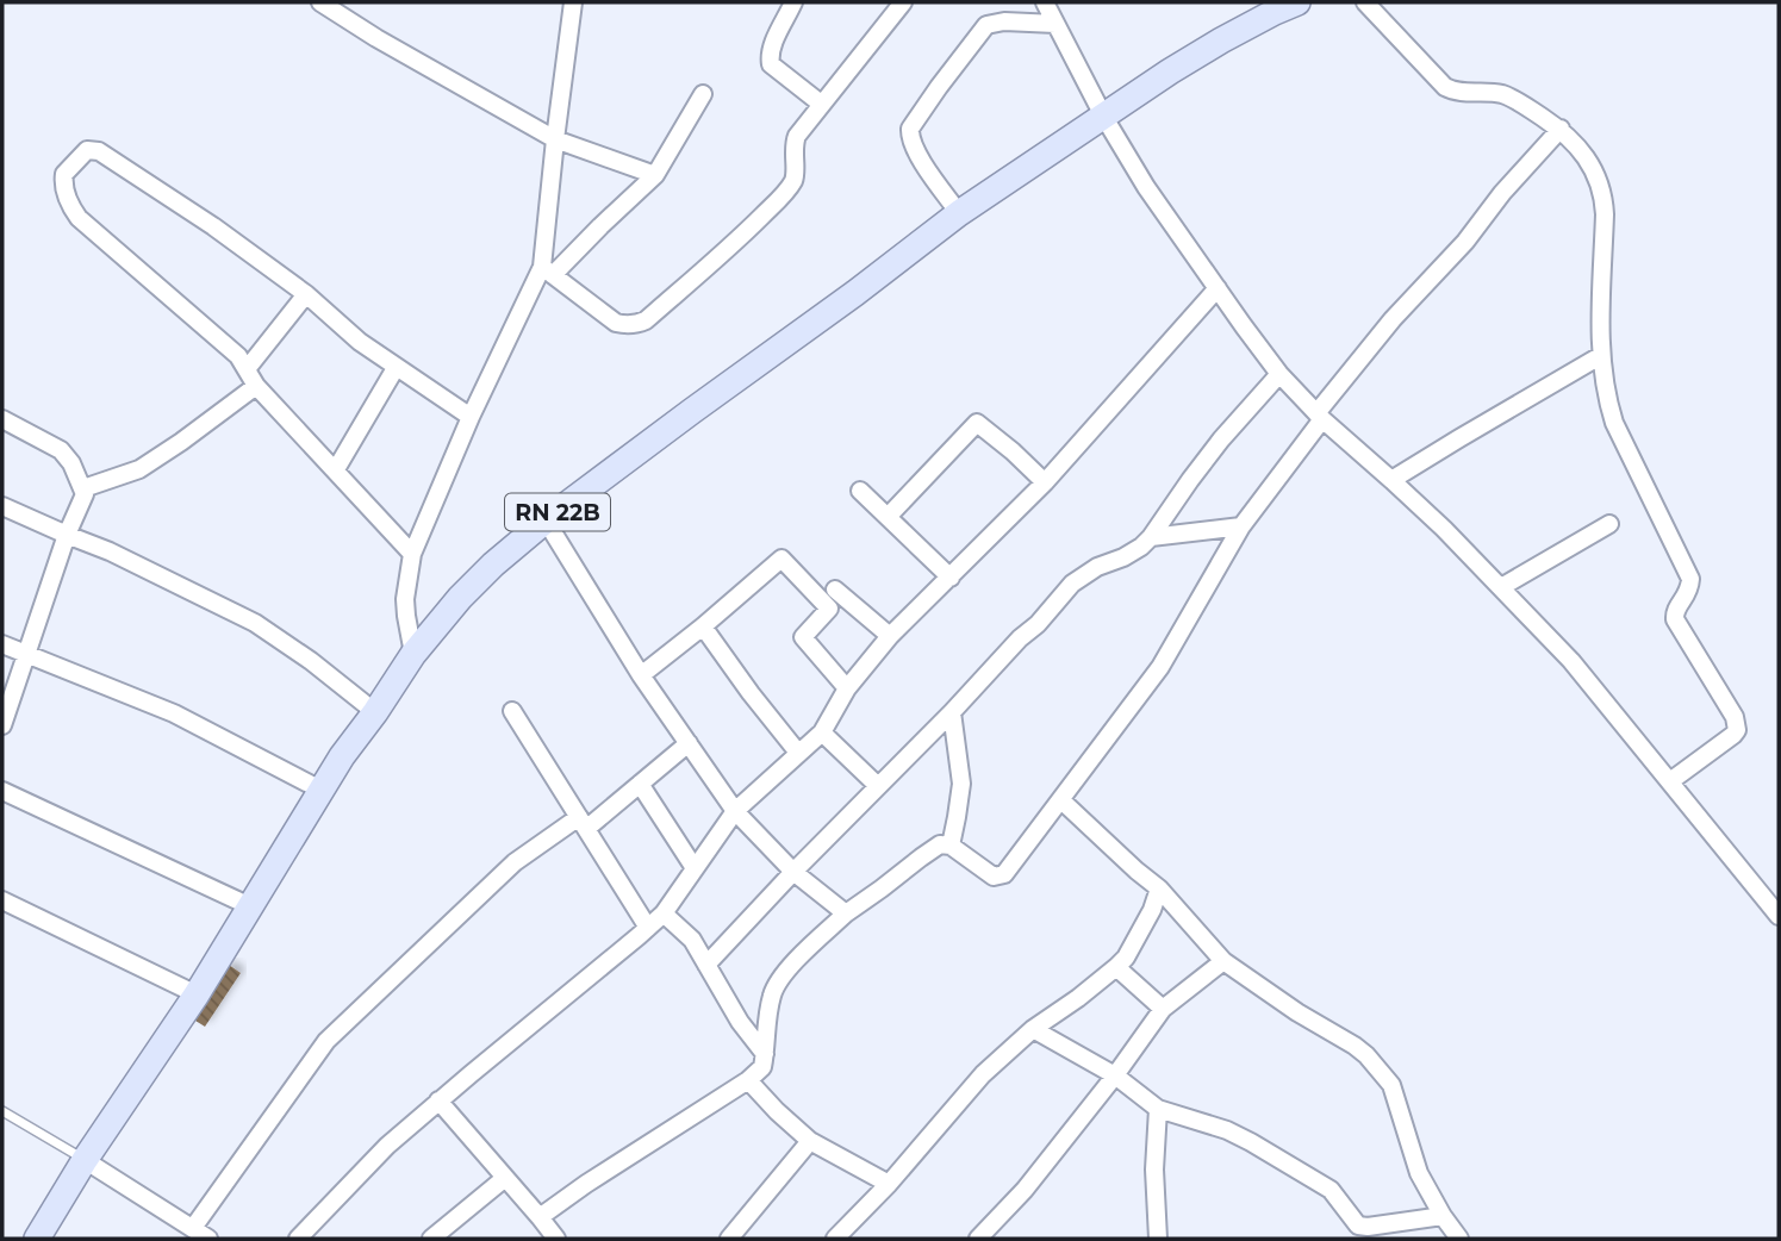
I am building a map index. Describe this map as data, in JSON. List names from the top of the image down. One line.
{"streets":{"main road":["RN 22B"]}}
